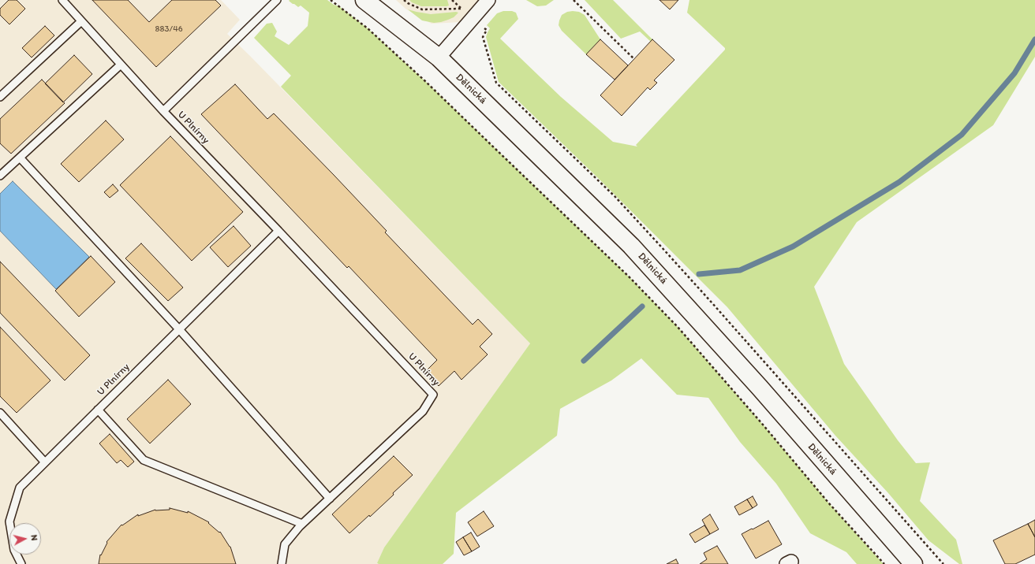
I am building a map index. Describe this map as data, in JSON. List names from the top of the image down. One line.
{"streets":{"street":["Dělnická"],"lane":["U Plnírny"]},"house_numbers":["883/46"],"north":"right"}
